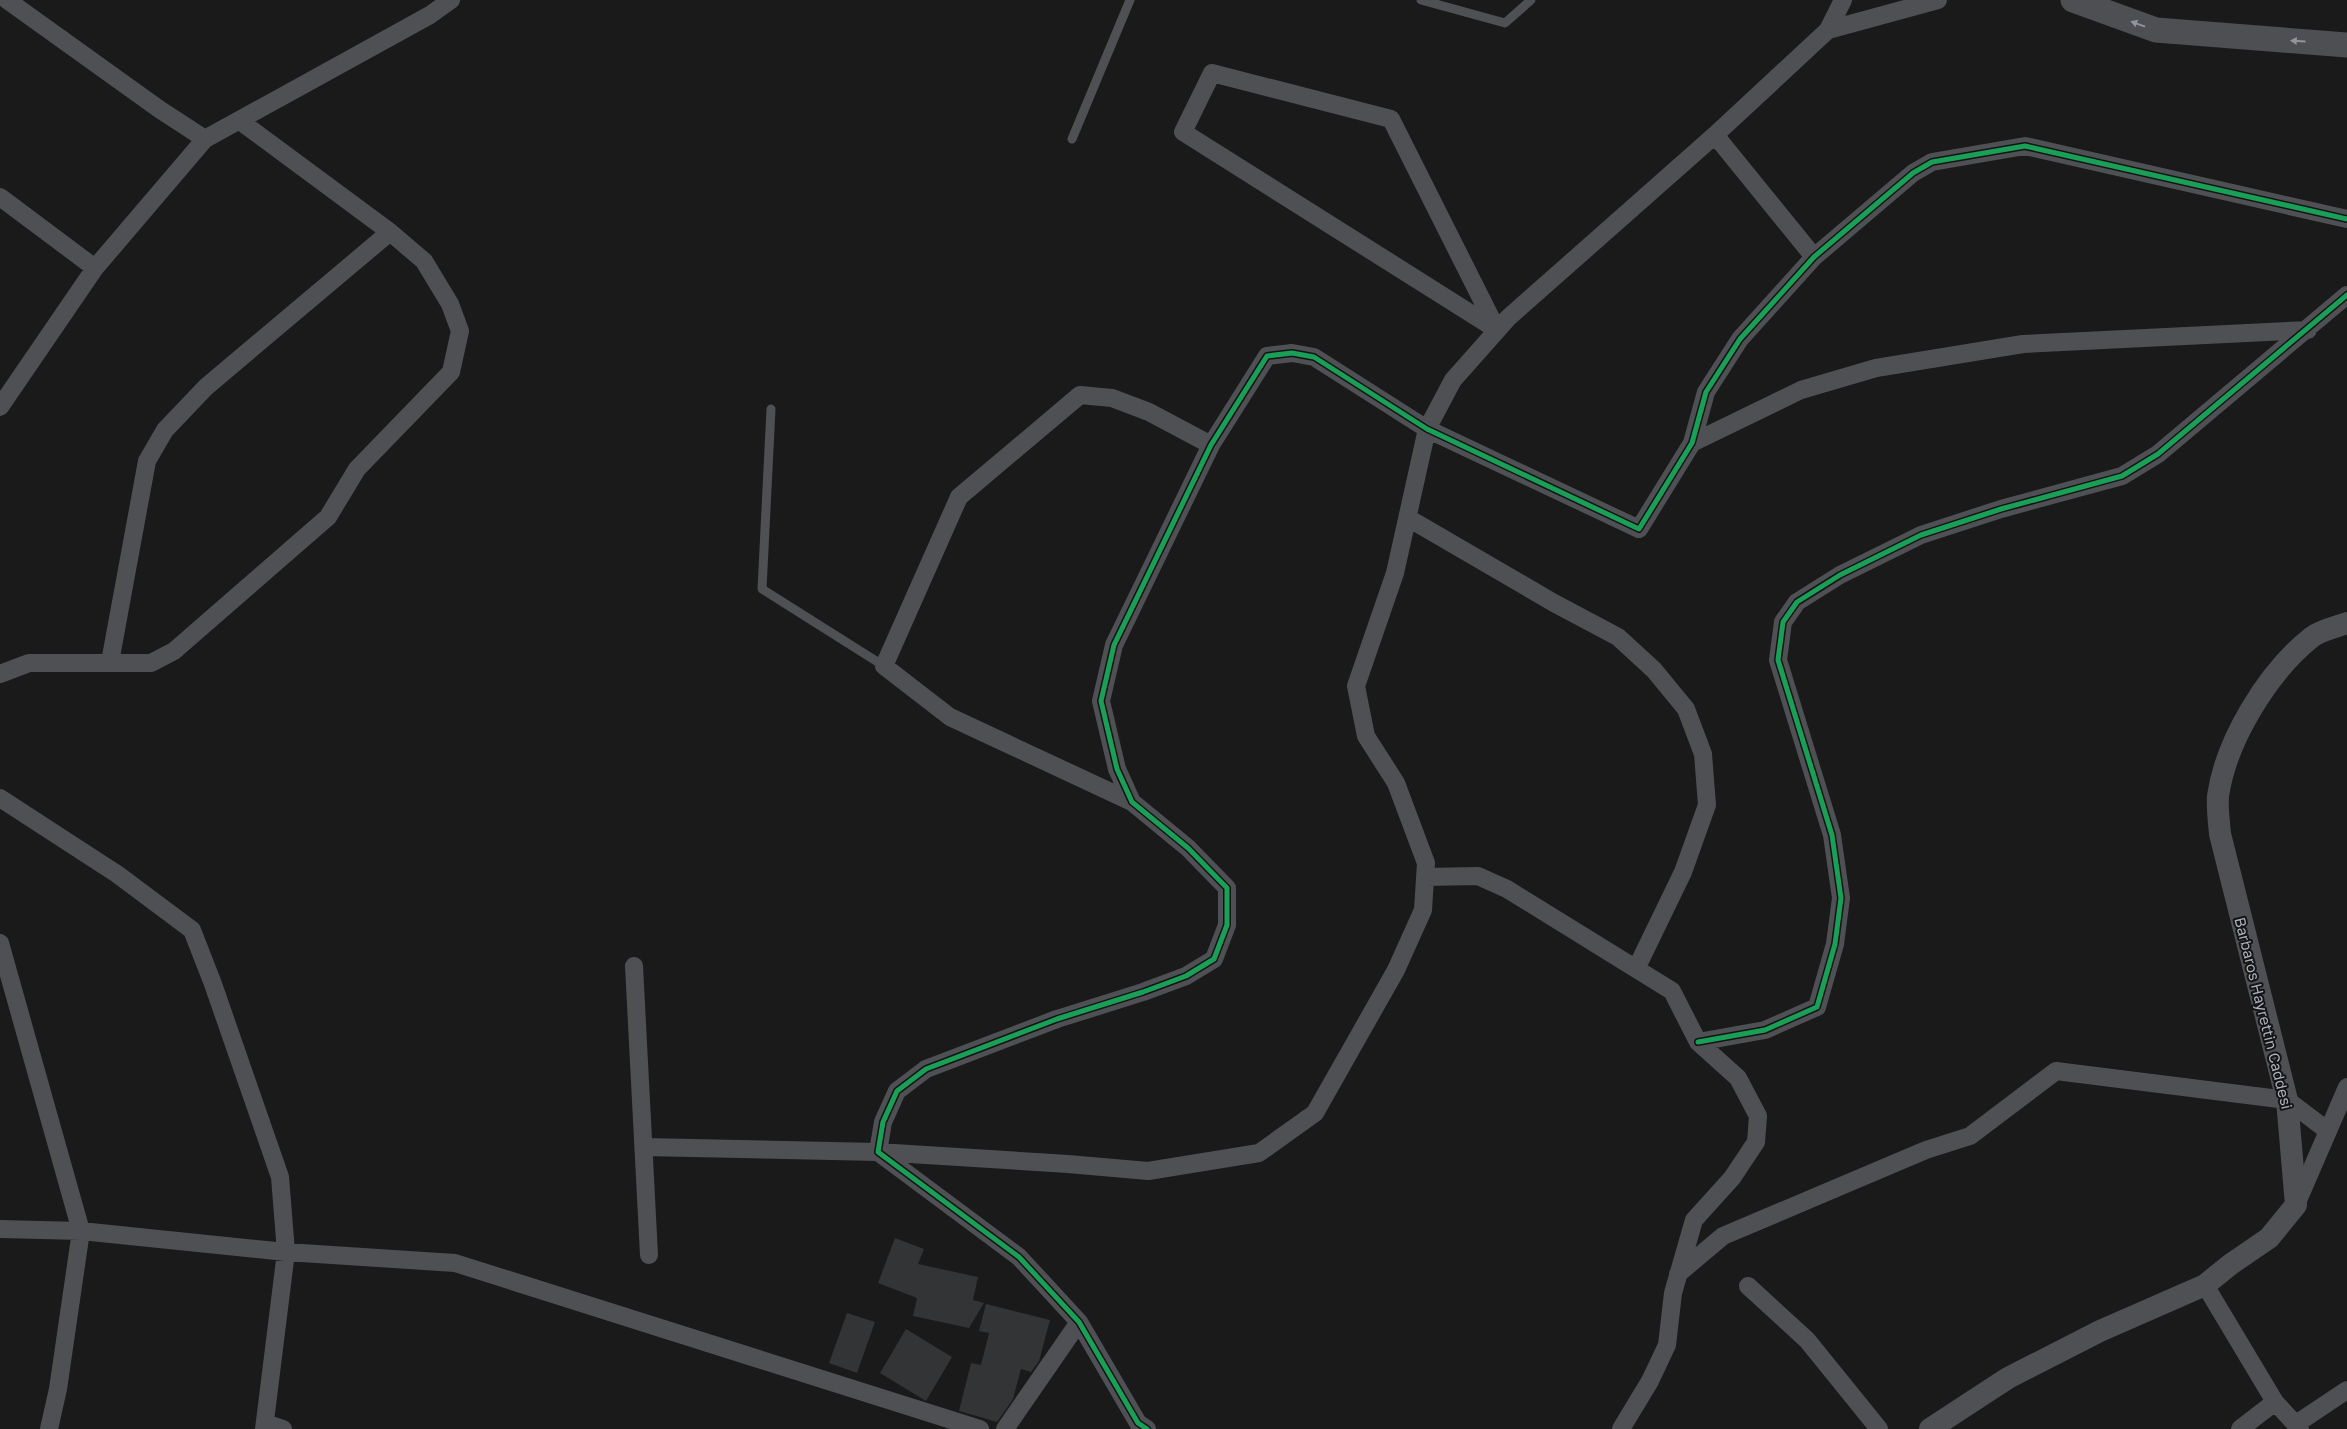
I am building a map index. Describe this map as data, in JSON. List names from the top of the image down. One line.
{"streets":{"street":["Barbaros Hayrettin Caddesi"]}}
